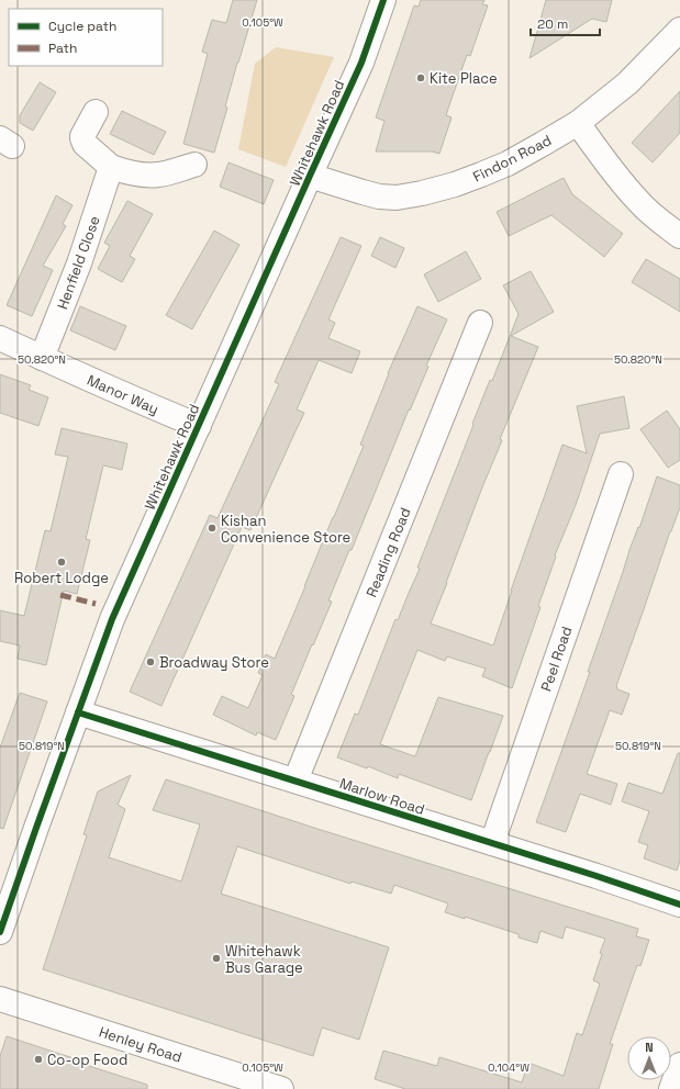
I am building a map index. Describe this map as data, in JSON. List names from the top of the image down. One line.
{"streets":{"street":["Whitehawk Road","Findon Road","Henfield Close","Manor Way","Reading Road","Peel Road","Marlow Road","Henley Road"]},"crossings":[["Whitehawk Road","Findon Road"],["Whitehawk Road","Manor Way"],["Whitehawk Road","Marlow Road"],["Henfield Close","Manor Way"],["Reading Road","Marlow Road"],["Peel Road","Marlow Road"]],"places":["Kite Place","Kishan Convenience Store","Robert Lodge","Broadway Store","Whitehawk Bus Garage","Co-op Food"],"legend":["Cycle path","Path"],"scale_bar":"20 m","north":"top","coordinates":["0.105°W","50.820°N","50.819°N","0.104°W"]}
